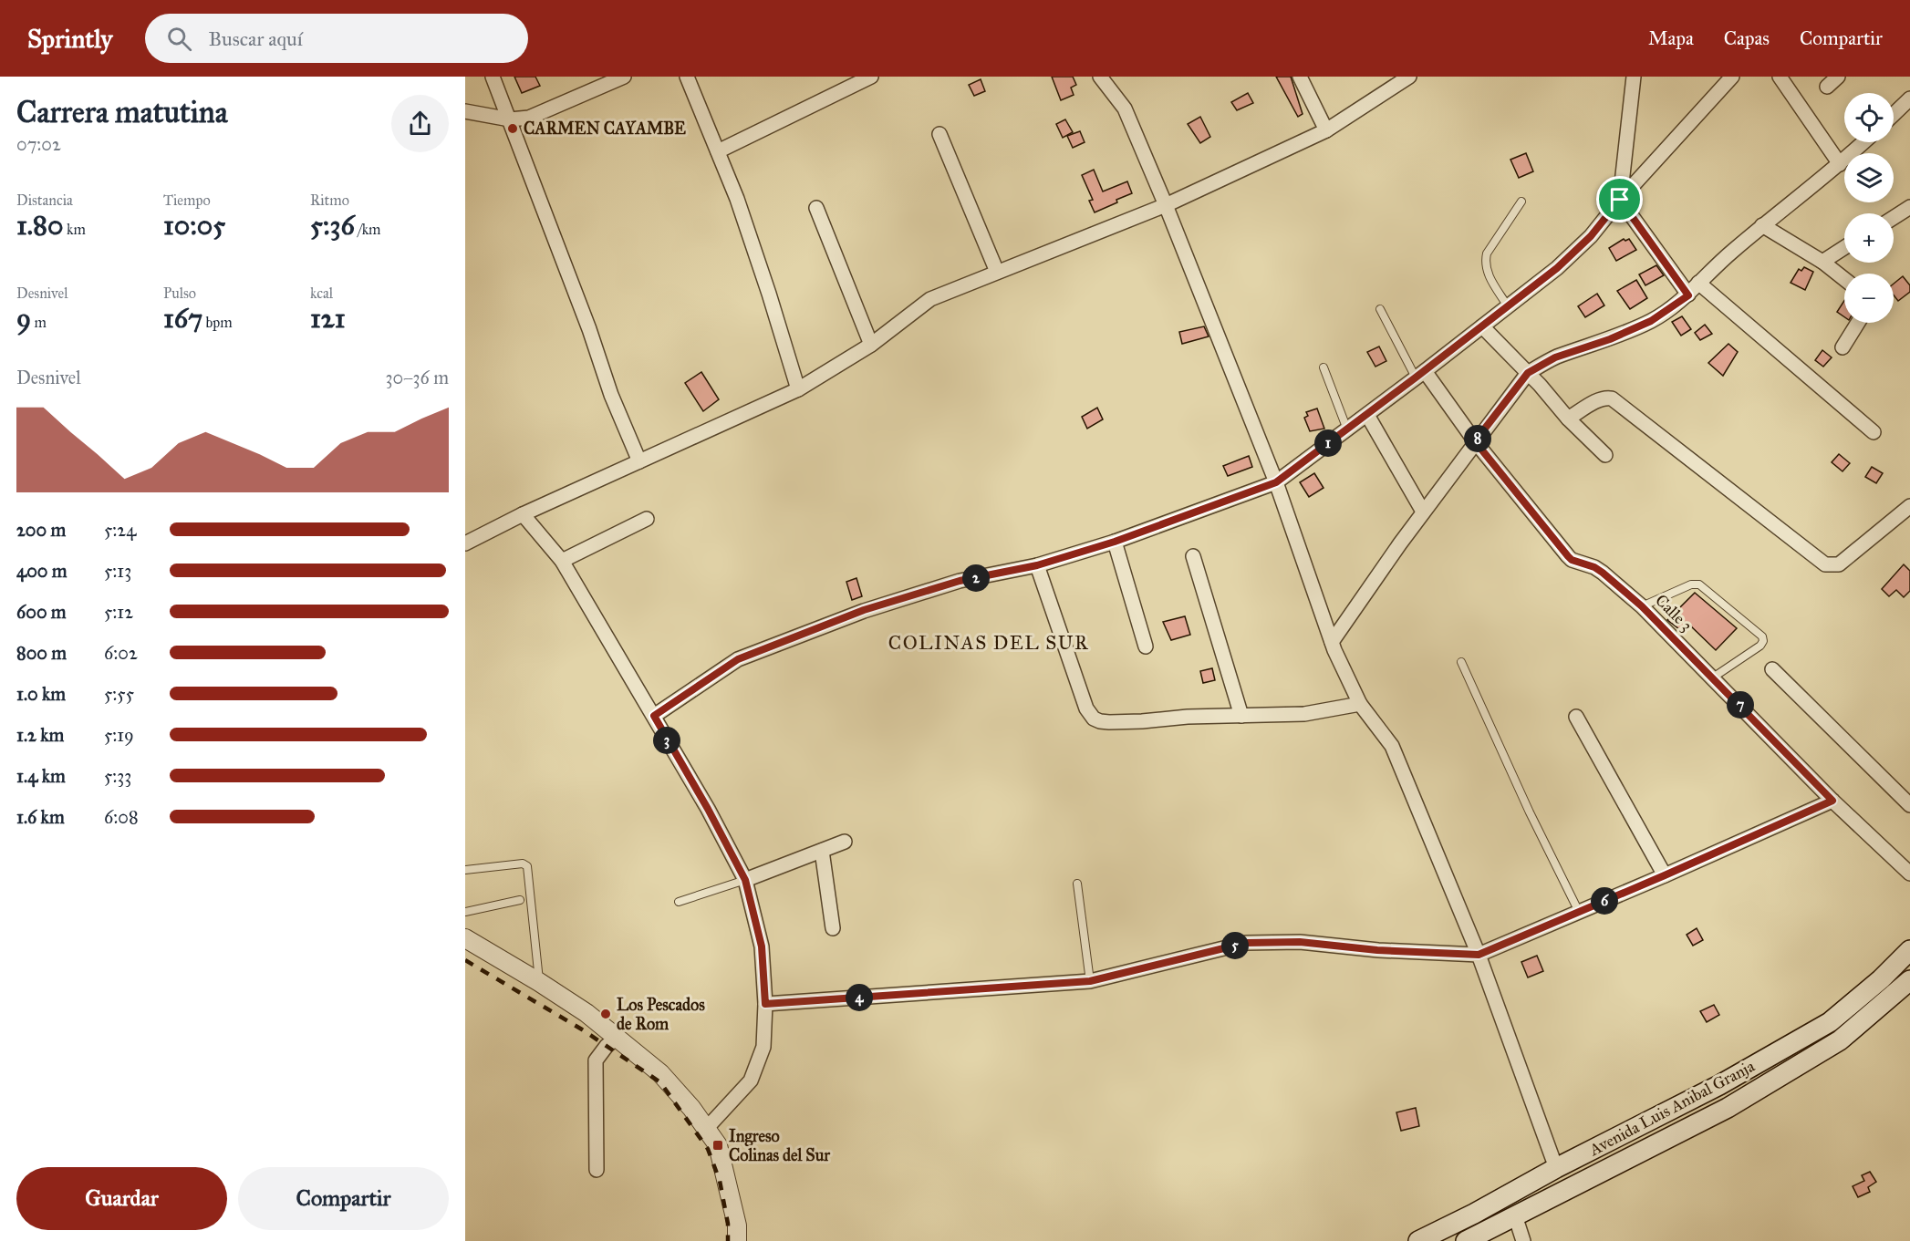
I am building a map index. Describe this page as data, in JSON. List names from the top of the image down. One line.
{"streets":{"main road":["Avenida Luis Anibal Granja"],"street":["Calle 3"]},"districts":["COLINAS DEL SUR"],"places":{"other":["CARMEN CAYAMBE","Los Pescados de Rom"],"transit":["Ingreso Colinas del Sur"]},"page":{"header":"Sprintly","search":"Buscar aquí","nav":["Mapa","Capas","Compartir"],"heading":["Carrera matutina","07:02"],"map_buttons":["+","−"],"stats":[["Distancia","1.80 km"],["Tiempo","10:05"],["Ritmo","5:36 /km"],["Desnivel","9 m"],["Pulso","167 bpm"],["kcal","121"]],"chart":["Desnivel","30–36 m"],"pins":["8","1","2","7","3","6","5","4"],"list":[{"name":"200 m","note":"5:24"},{"name":"400 m","note":"5:13"},{"name":"600 m","note":"5:12"},{"name":"800 m","note":"6:02"},{"name":"1.0 km","note":"5:55"},{"name":"1.2 km","note":"5:19"},{"name":"1.4 km","note":"5:33"},{"name":"1.6 km","note":"6:08"}],"buttons":["Guardar","Compartir"]}}
